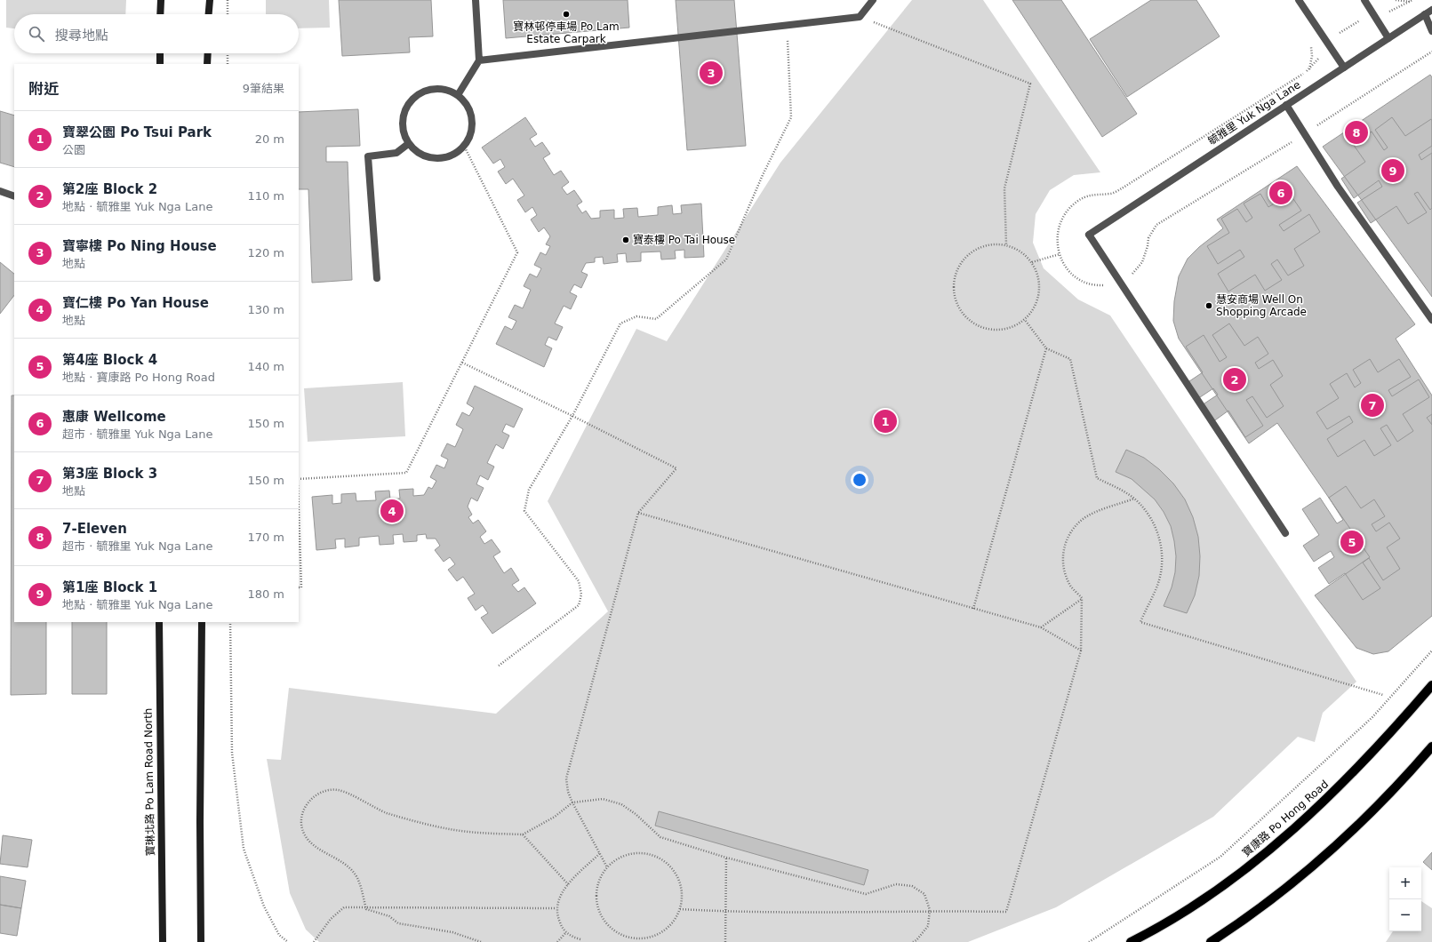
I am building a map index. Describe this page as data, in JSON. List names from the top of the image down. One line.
{"streets":{"main road":["寶琳北路 Po Lam Road North","寶康路 Po Hong Road"],"street":["毓雅里 Yuk Nga Lane"]},"places":["寶林邨停車場 Po Lam Estate Carpark","寶泰樓 Po Tai House","慧安商場 Well On Shopping Arcade"],"page":{"search":"搜尋地點","pins":["3","8","9","6","2","7","1","4","5"],"heading":["附近","9筆結果"],"list":[{"mark":"1","name":"寶翠公園 Po Tsui Park","note":"公園","value":"20 m"},{"mark":"2","name":"第2座 Block 2","note":"地點 · 毓雅里 Yuk Nga Lane","value":"110 m"},{"mark":"3","name":"寶寧樓 Po Ning House","note":"地點","value":"120 m"},{"mark":"4","name":"寶仁樓 Po Yan House","note":"地點","value":"130 m"},{"mark":"5","name":"第4座 Block 4","note":"地點 · 寶康路 Po Hong Road","value":"140 m"},{"mark":"6","name":"惠康 Wellcome","note":"超市 · 毓雅里 Yuk Nga Lane","value":"150 m"},{"mark":"7","name":"第3座 Block 3","note":"地點","value":"150 m"},{"mark":"8","name":"7-Eleven","note":"超市 · 毓雅里 Yuk Nga Lane","value":"170 m"},{"mark":"9","name":"第1座 Block 1","note":"地點 · 毓雅里 Yuk Nga Lane","value":"180 m"}],"map_buttons":["+","−"]}}
